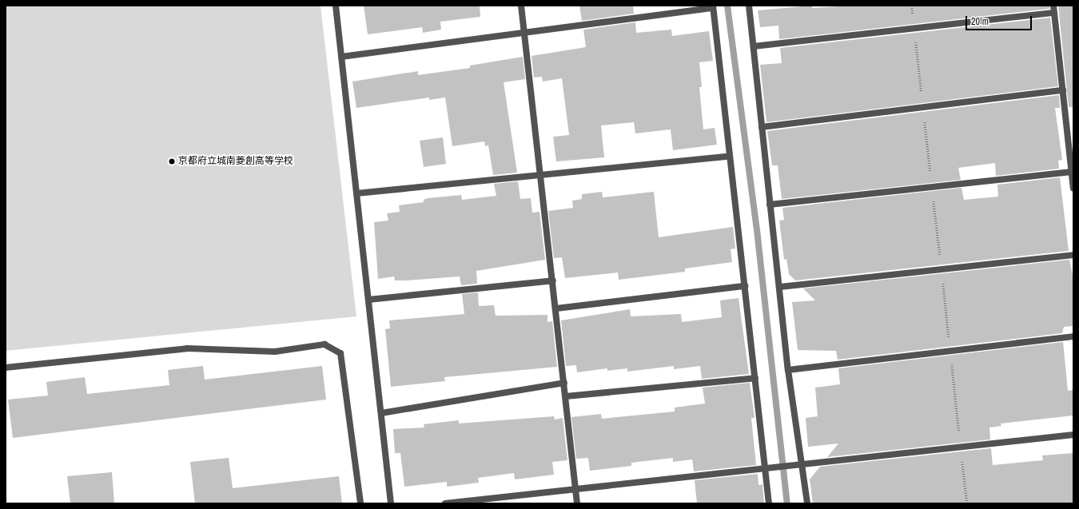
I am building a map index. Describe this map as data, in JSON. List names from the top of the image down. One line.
{"places":["京都府立城南菱創高等学校"],"scale_bar":"20 m"}
